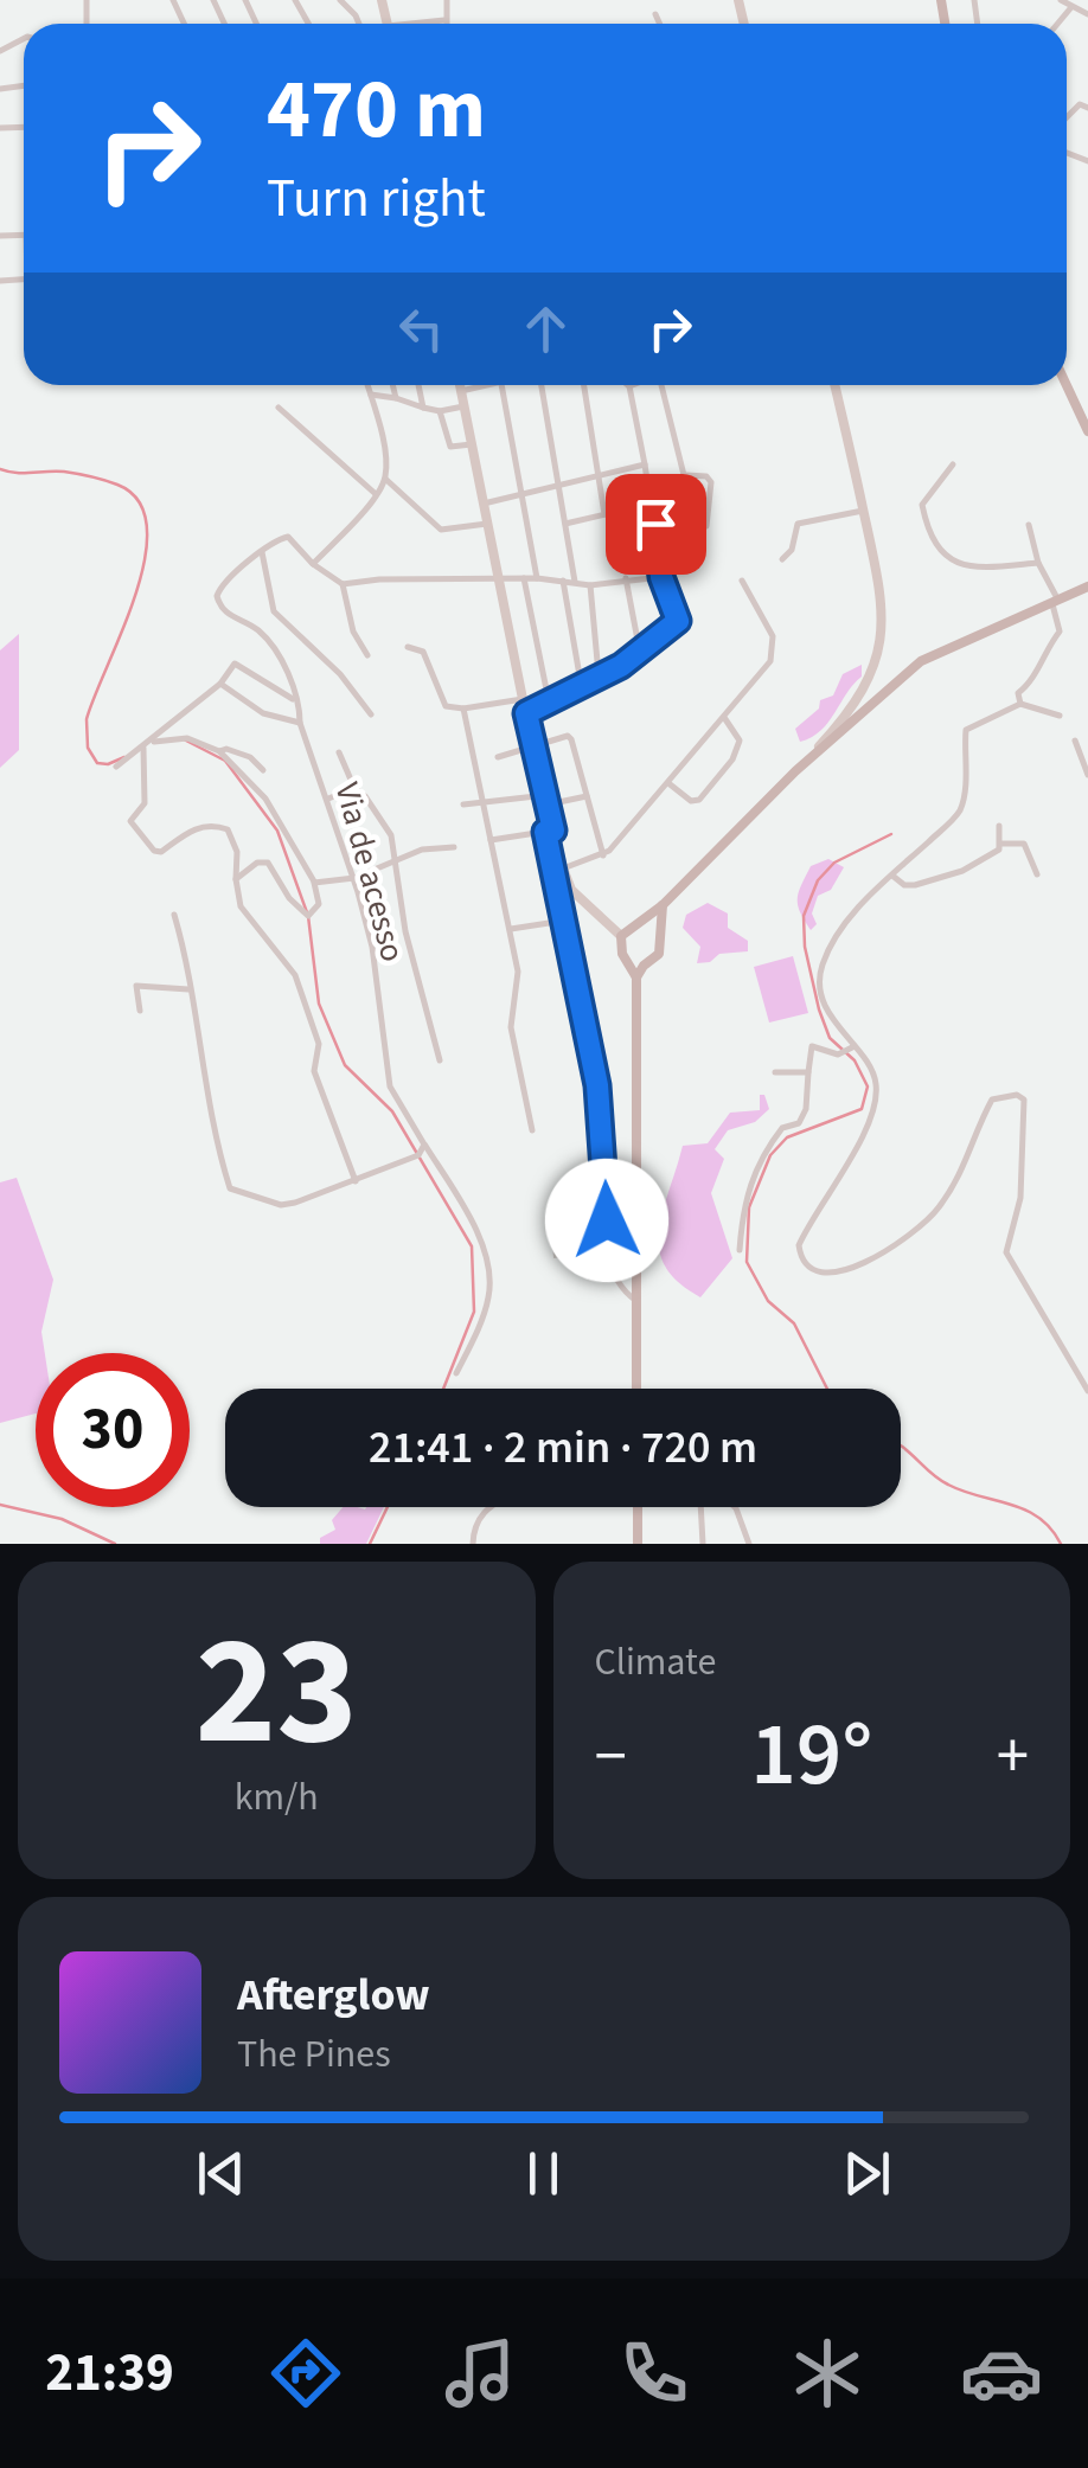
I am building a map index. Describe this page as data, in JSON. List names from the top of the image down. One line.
{"streets":{"street":["Via de acesso"]},"page":{"turn":["470 m","Turn right"],"limit":"30","trip":"21:41 · 2 min · 720 m","tile":[["23","km/h"],"Climate"],"heat":["−","19°","+"],"song":["Afterglow","The Pines"],"tabs":"21:39"}}
